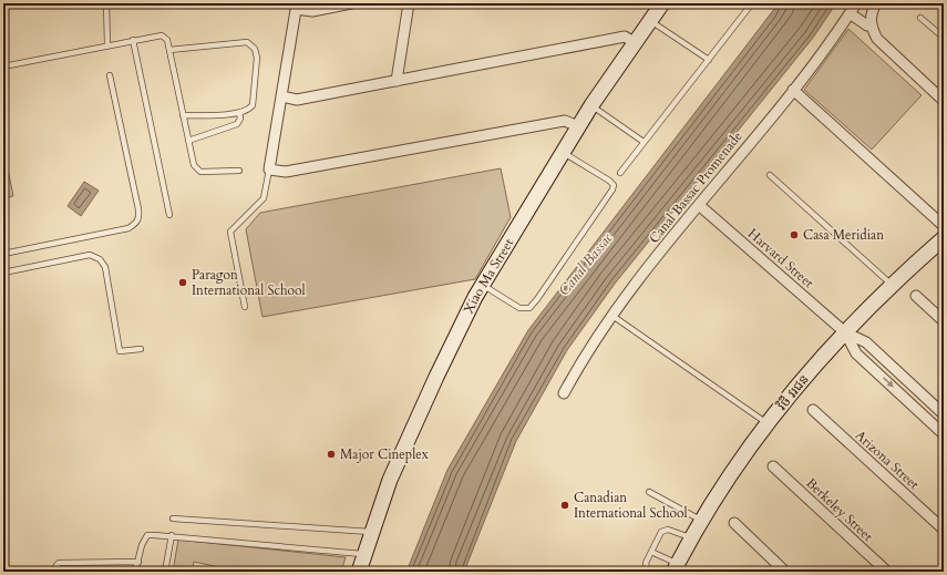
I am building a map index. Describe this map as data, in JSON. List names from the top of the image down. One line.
{"streets":{"street":["Canal Bassac Promenade","Harvard Street","Xiao Ma Street","វិថី វរជន","Arizona Street","Berkeley Street"]},"crossings":[["Canal Bassac Promenade","Harvard Street"],["Harvard Street","វិថី វរជន"]],"water":["Canal Bassac"],"places":["Casa Meridian","Paragon International School","Major Cineplex","Canadian International School"]}
